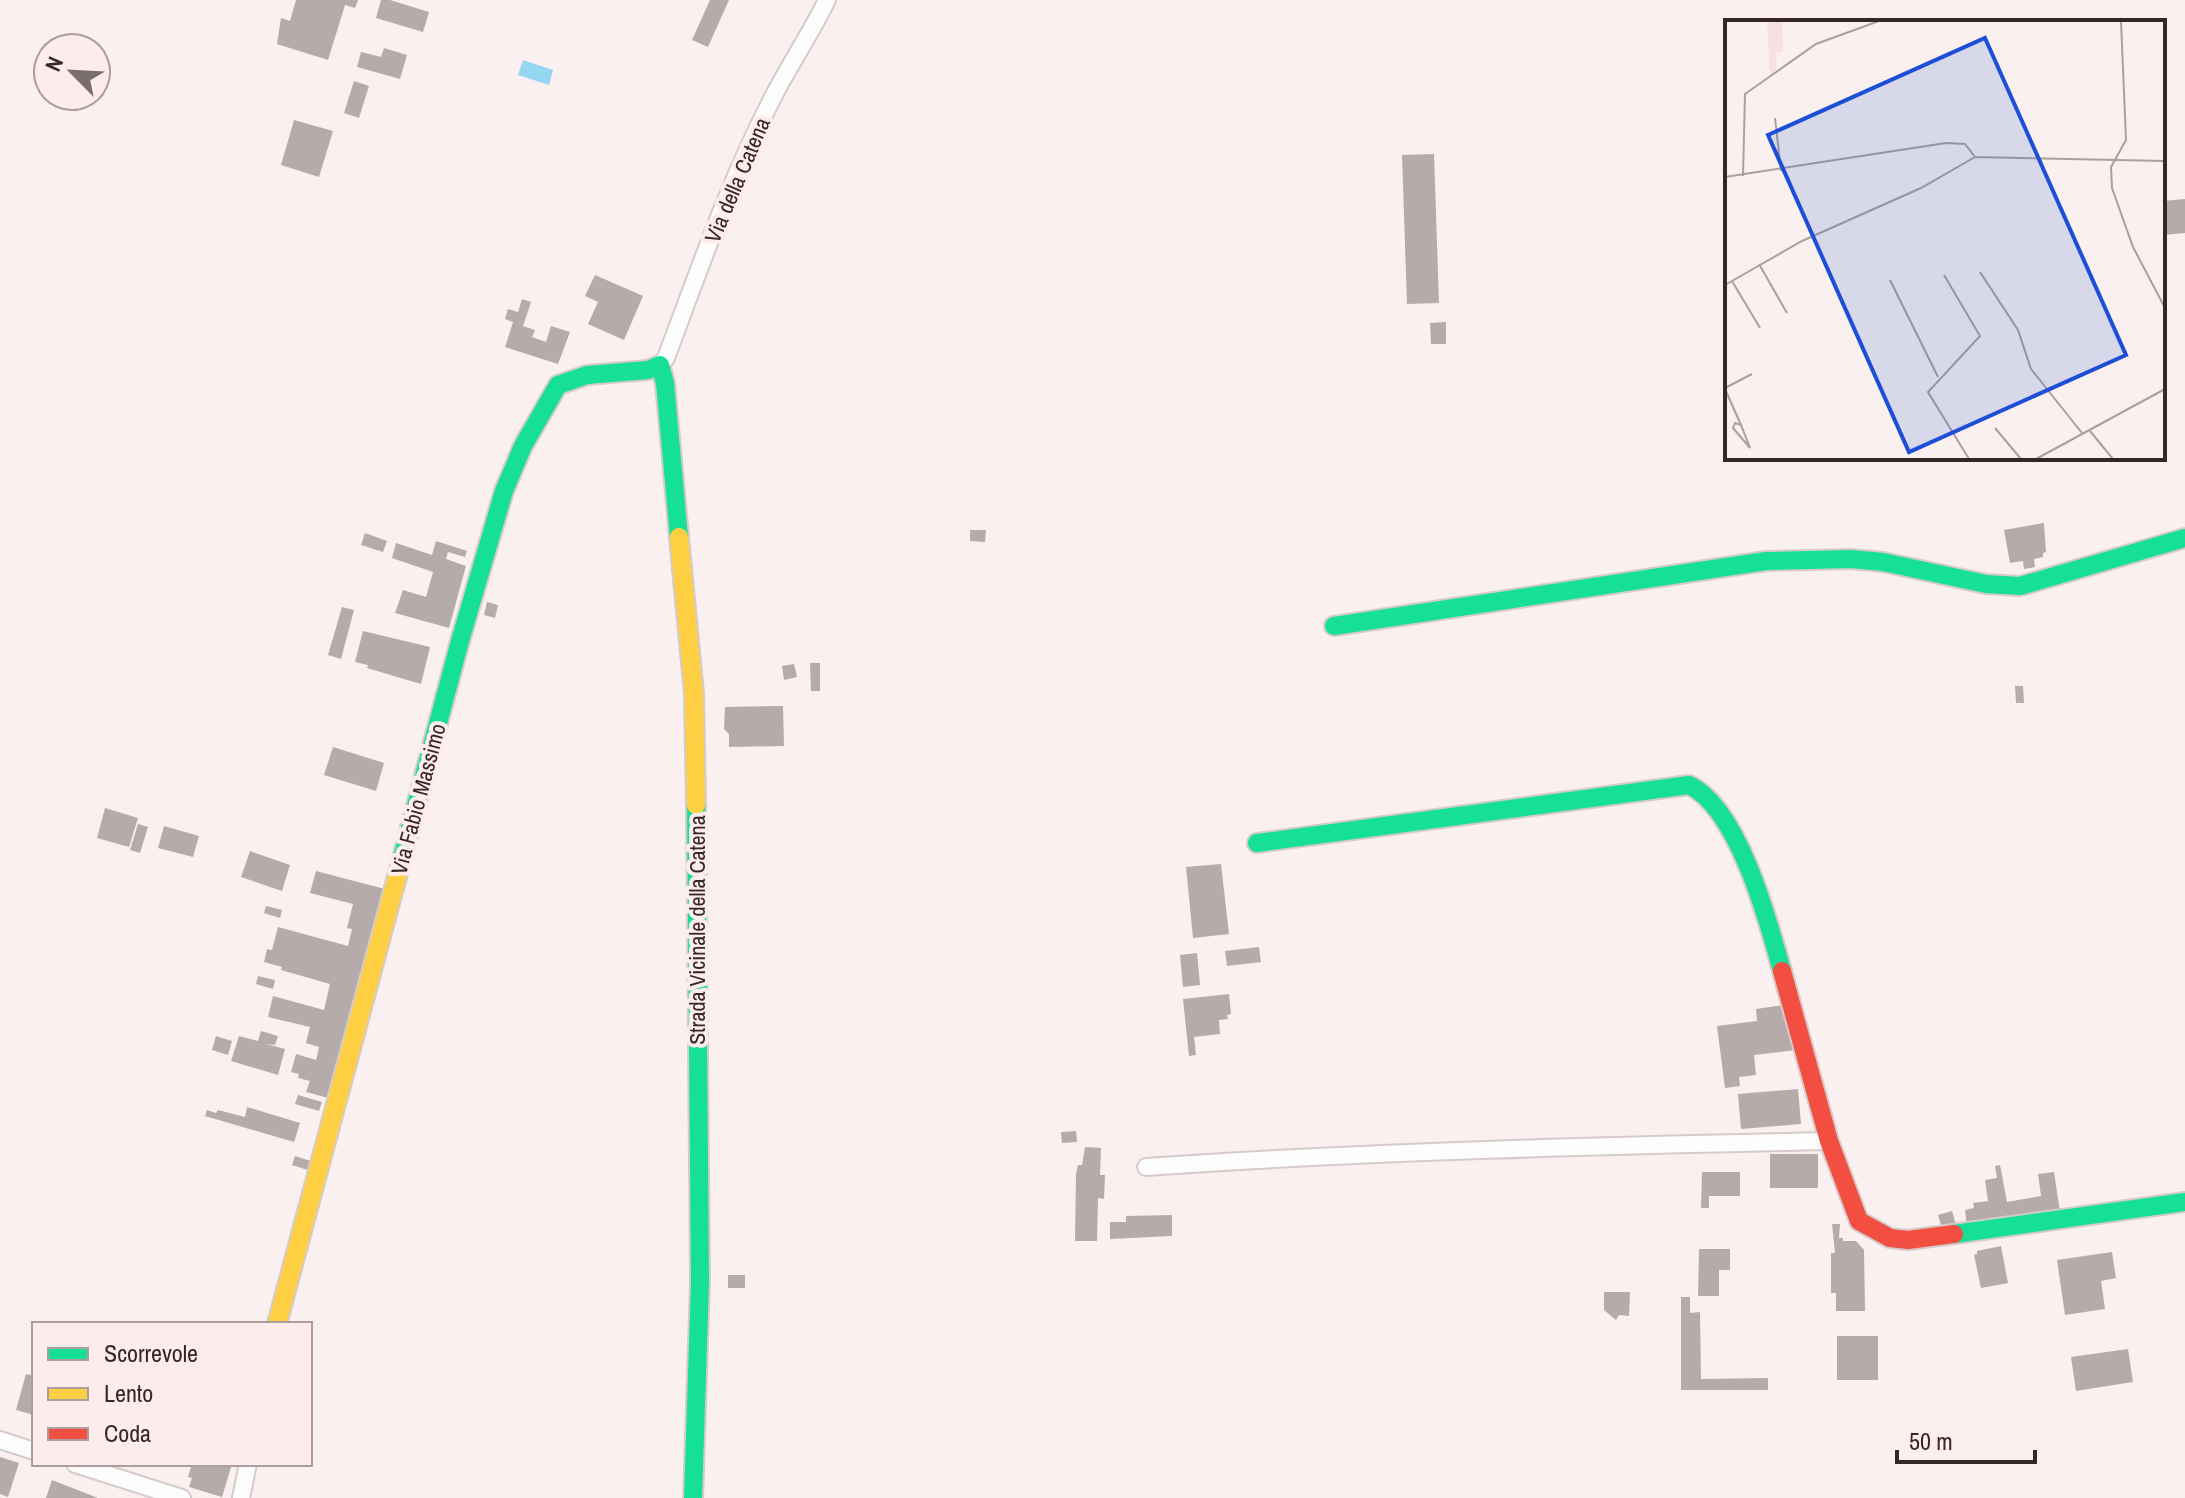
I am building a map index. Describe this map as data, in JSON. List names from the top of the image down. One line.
{"streets":{"street":["Via della Catena","Via Fabio Massimo","Strada Vicinale della Catena"]},"crossings":[["Via della Catena","Via Fabio Massimo"],["Via della Catena","Strada Vicinale della Catena"],["Via Fabio Massimo","Strada Vicinale della Catena"]],"legend":["Scorrevole","Lento","Coda"],"scale_bar":"50 m","north":"top left"}
